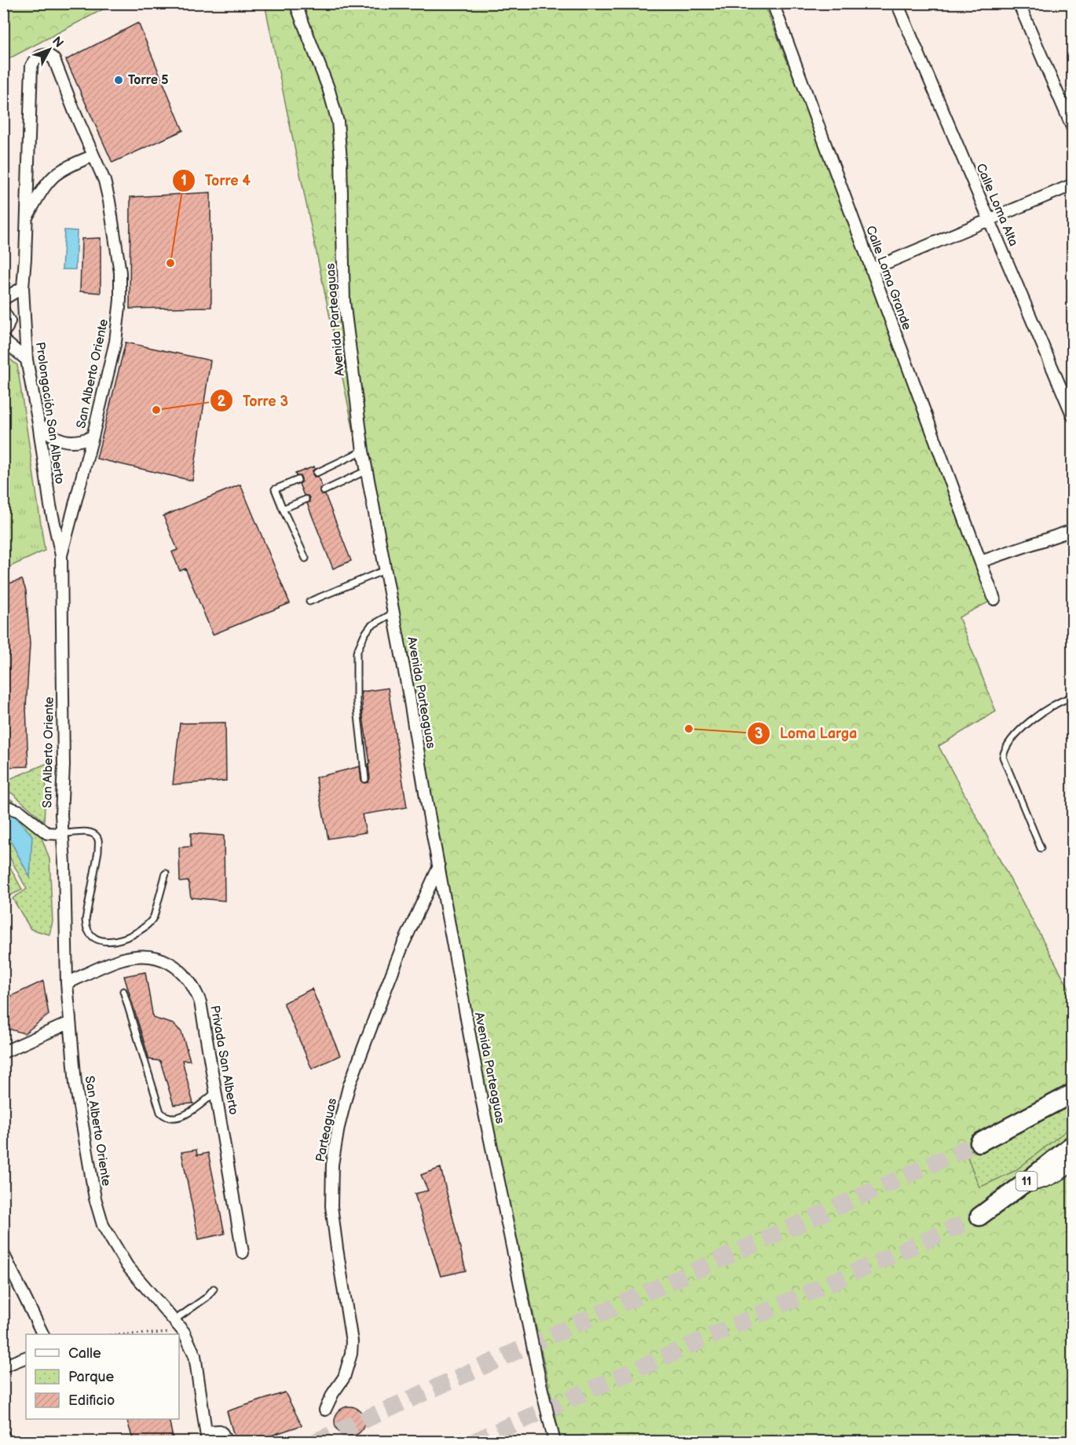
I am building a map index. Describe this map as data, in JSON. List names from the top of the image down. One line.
{"streets":{"main road":["11"],"street":["Calle Loma Alta","Calle Loma Grande","Avenida Parteaguas","San Alberto Oriente","Prolongación San Alberto","Privada San Alberto","Parteaguas"]},"crossings":[["Avenida Parteaguas","Parteaguas"],["San Alberto Oriente","Prolongación San Alberto"],["San Alberto Oriente","Privada San Alberto"]],"places":["Torre 5","Torre 4","Torre 3","Loma Larga"],"legend":["Calle","Parque","Edificio"],"north":"top right"}
